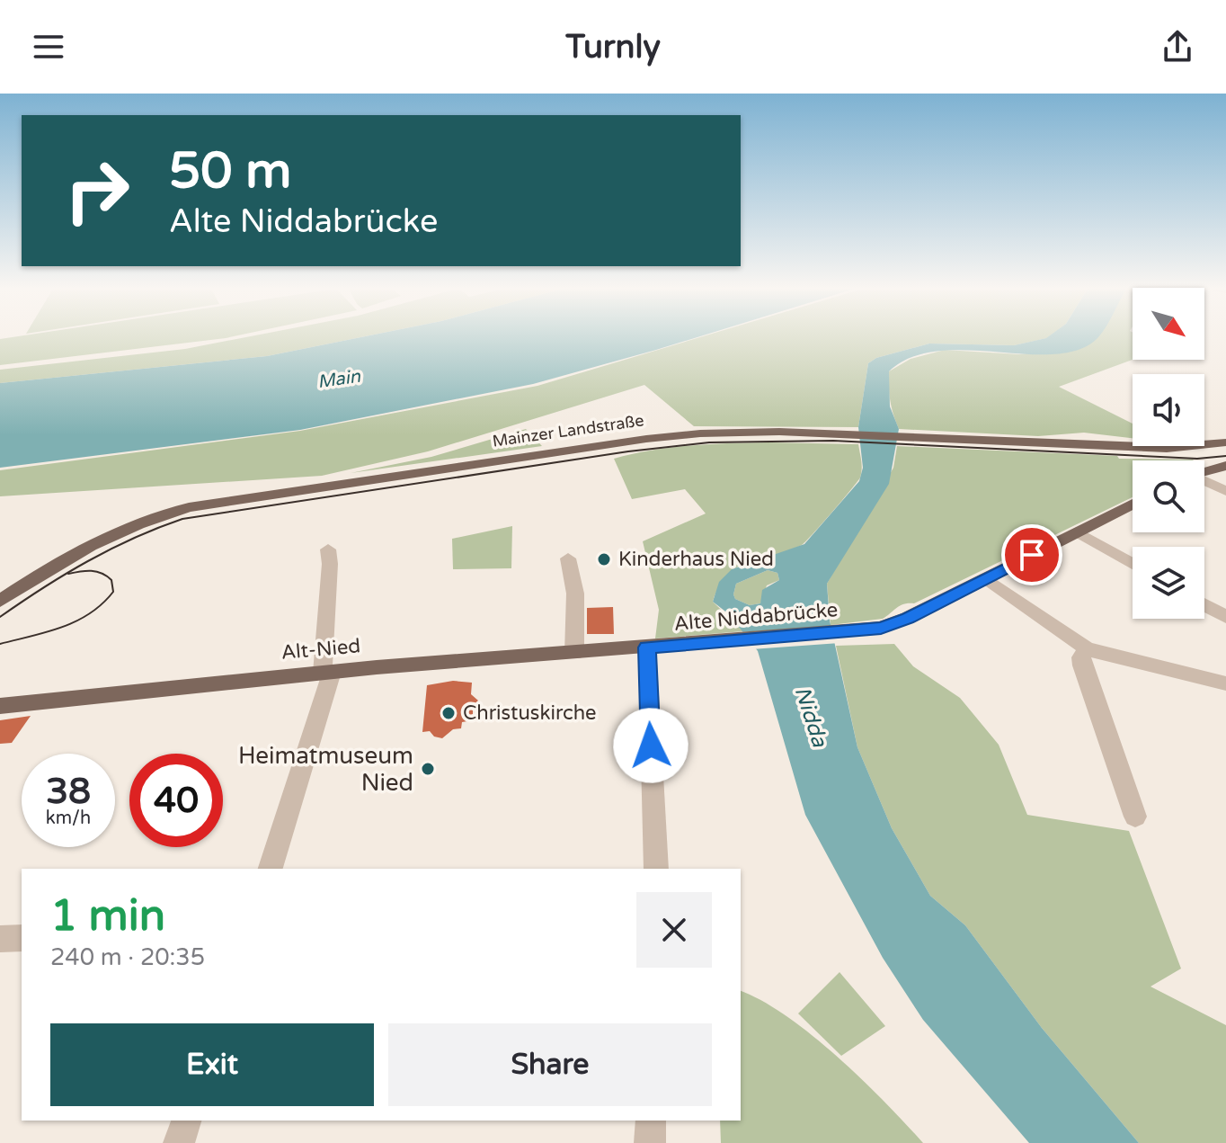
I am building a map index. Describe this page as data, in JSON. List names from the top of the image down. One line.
{"streets":{"main road":["Mainzer Landstraße","Alte Niddabrücke","Alt-Nied"]},"crossings":[["Alte Niddabrücke","Alt-Nied"]],"water":["Main","Nidda"],"places":["Kinderhaus Nied","Christuskirche","Heimatmuseum Nied"],"north":"bottom right","page":{"header":"Turnly","turn":["50 m","Alte Niddabrücke"],"speed":"38 km/h","limit":"40","heading":["1 min","240 m · 20:35"],"buttons":["Exit","Share"]}}
